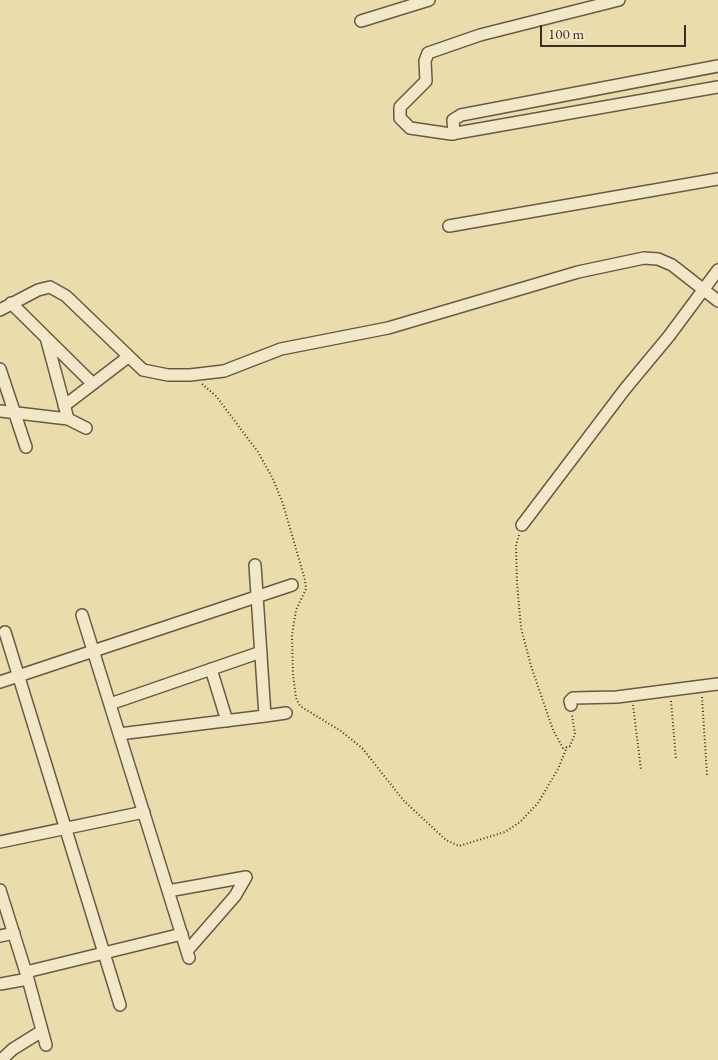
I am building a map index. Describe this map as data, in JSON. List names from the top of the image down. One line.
{"scale_bar":"100 m"}
